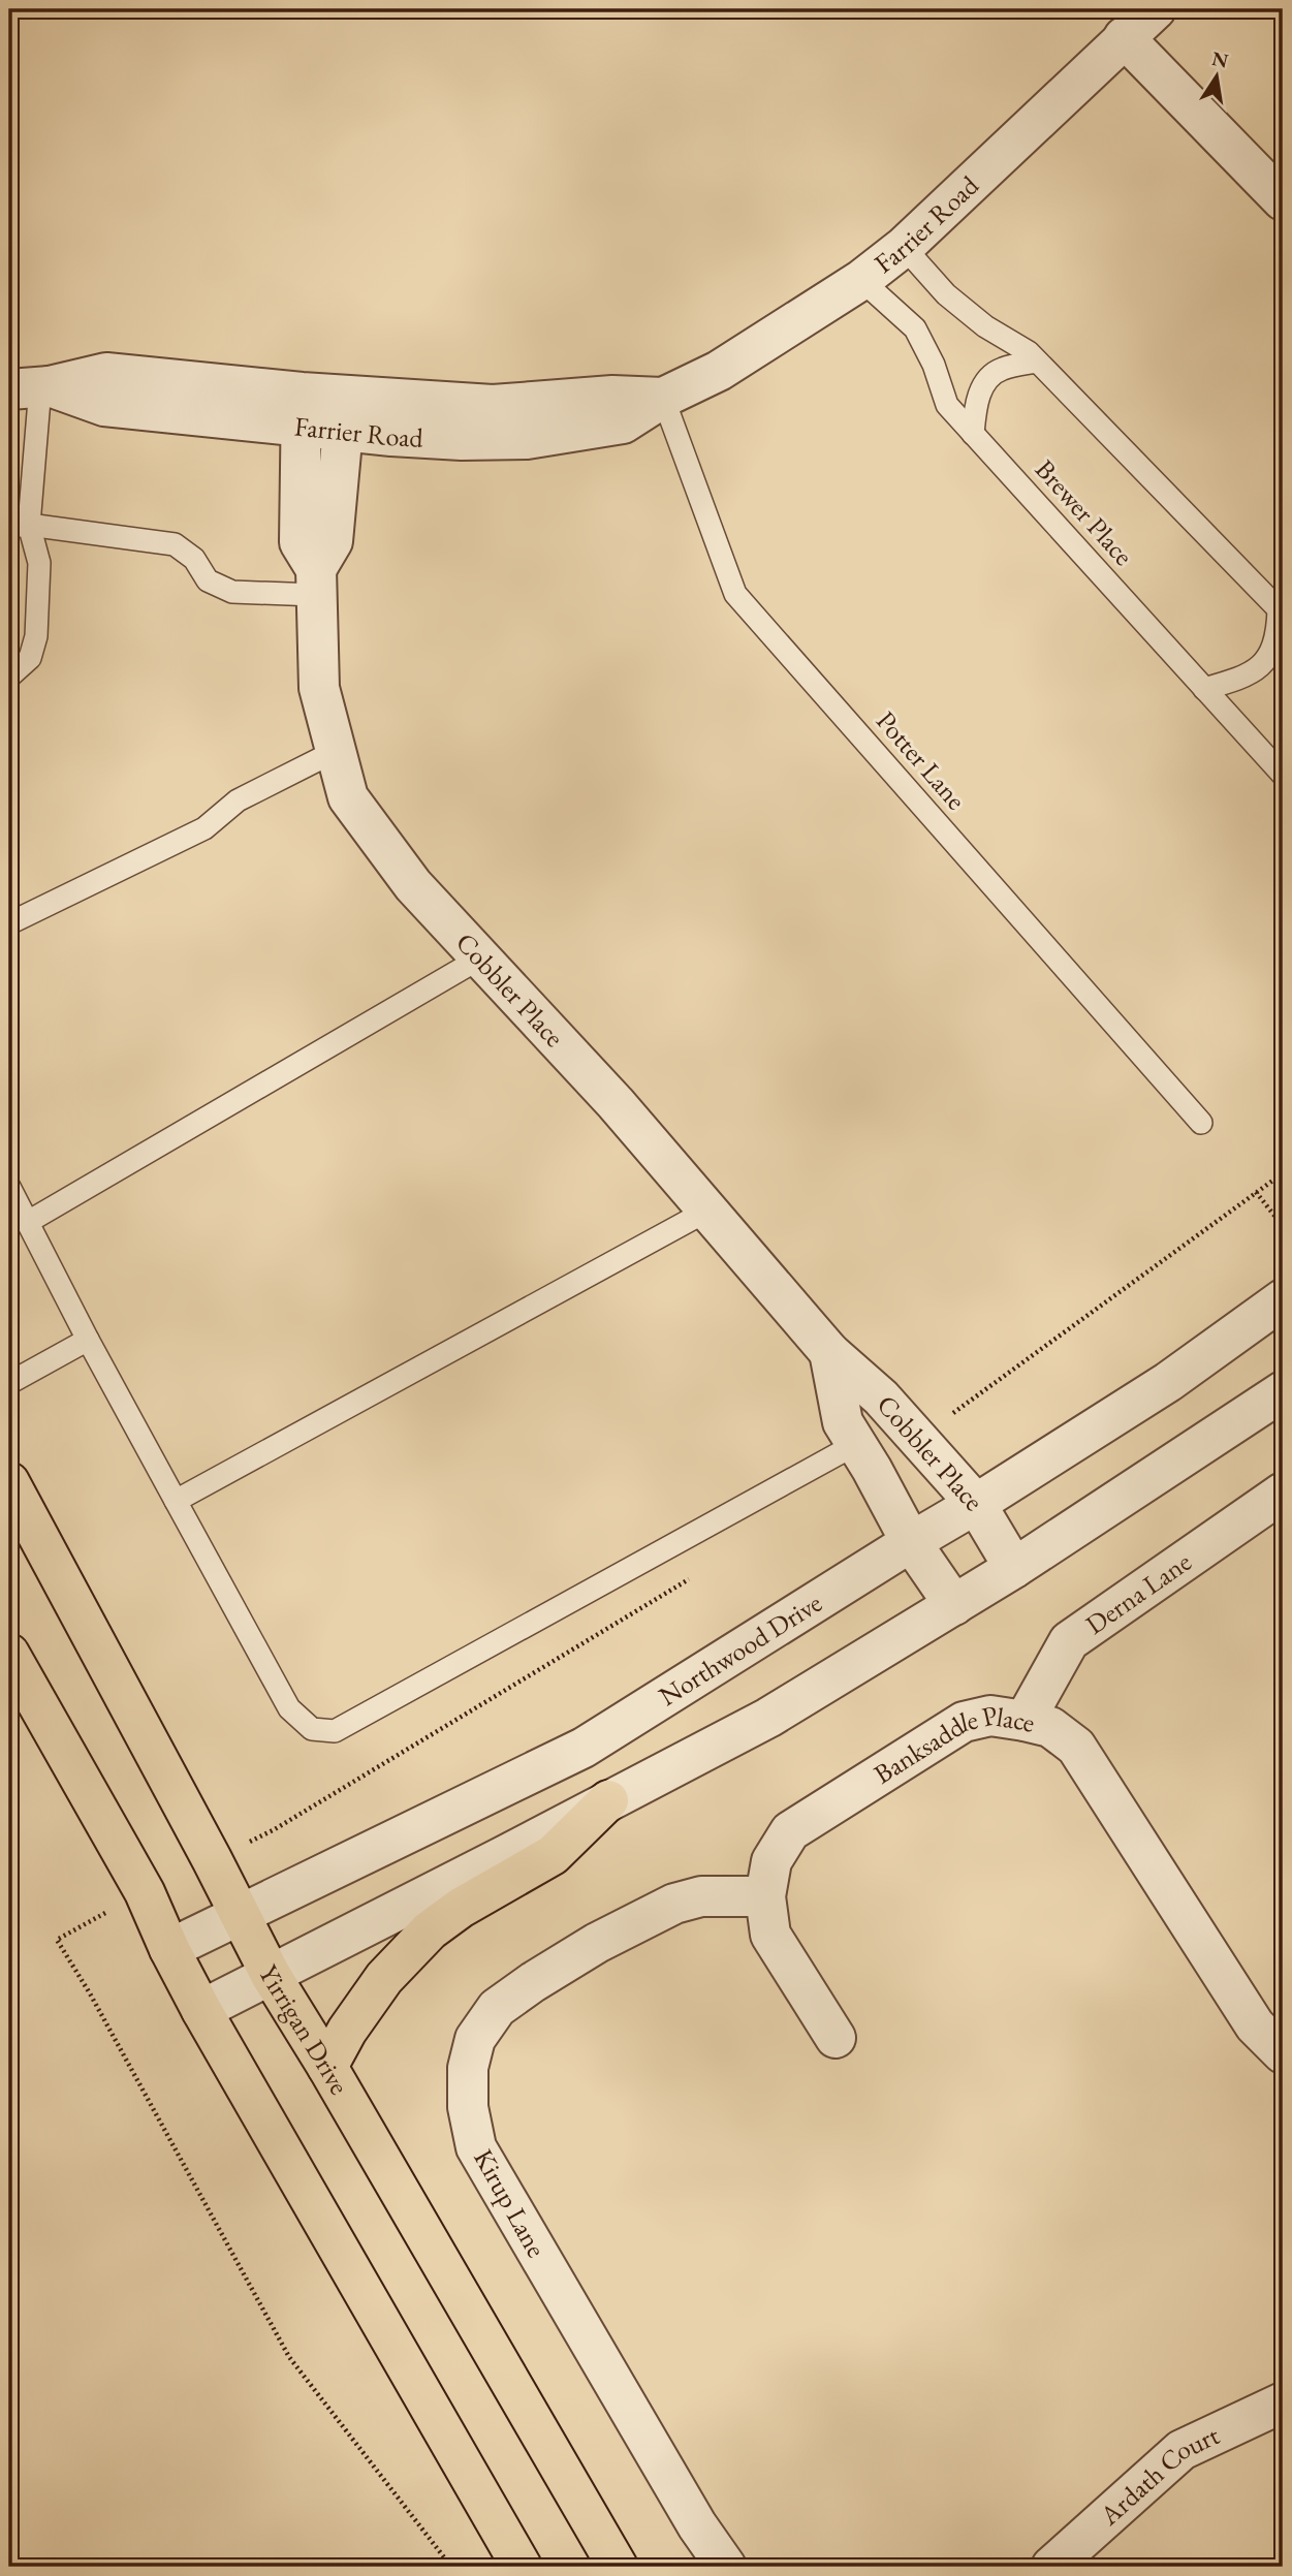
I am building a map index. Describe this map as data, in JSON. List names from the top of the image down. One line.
{"streets":{"main road":["Yirrigan Drive"],"street":["Farrier Road","Cobbler Place","Derna Lane","Northwood Drive","Banksaddle Place","Kirup Lane","Ardath Court"],"lane":["Brewer Place","Potter Lane"]},"crossings":[["Farrier Road","Brewer Place"],["Farrier Road","Potter Lane"],["Farrier Road","Cobbler Place"],["Cobbler Place","Northwood Drive"],["Derna Lane","Banksaddle Place"],["Northwood Drive","Yirrigan Drive"],["Banksaddle Place","Kirup Lane"]],"north":"top"}
